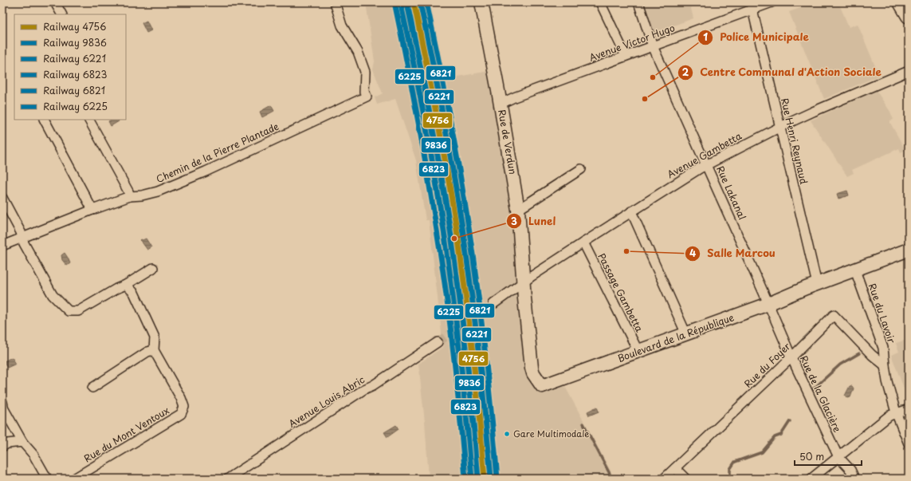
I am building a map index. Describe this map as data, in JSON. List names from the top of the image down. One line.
{"streets":{"main road":["Rue de Verdun","Boulevard de la République"],"street":["Avenue Victor Hugo","Rue Henri Reynaud","Chemin de la Pierre Plantade","Avenue Gambetta","Rue Lakanal","Passage Gambetta","Rue du Lavoir","Rue du Foyer","Rue de la Glacière","Avenue Louis Abric","Rue du Mont Ventoux"]},"crossings":[["Avenue Victor Hugo","Rue Henri Reynaud"],["Avenue Victor Hugo","Rue de Verdun"],["Avenue Victor Hugo","Rue Lakanal"],["Rue Henri Reynaud","Avenue Gambetta"],["Rue Henri Reynaud","Boulevard de la République"],["Rue de Verdun","Avenue Gambetta"],["Rue de Verdun","Boulevard de la République"],["Avenue Gambetta","Rue Lakanal"],["Avenue Gambetta","Passage Gambetta"],["Avenue Gambetta","Boulevard de la République"],["Rue Lakanal","Boulevard de la République"],["Rue Lakanal","Rue de la Glacière"],["Passage Gambetta","Boulevard de la République"],["Rue du Lavoir","Boulevard de la République"],["Rue du Lavoir","Rue du Foyer"],["Boulevard de la République","Rue de la Glacière"],["Rue du Foyer","Rue de la Glacière"]],"places":["Police Municipale","Centre Communal d'Action Sociale","Lunel","Salle Marcou","Gare Multimodale"],"lines":["rail line 4756","rail line 6221","rail line 6821","rail line 9836","rail line 6823","rail line 6225"],"legend":["Railway 4756","Railway 9836","Railway 6221","Railway 6823","Railway 6821","Railway 6225"],"scale_bar":"50 m"}
